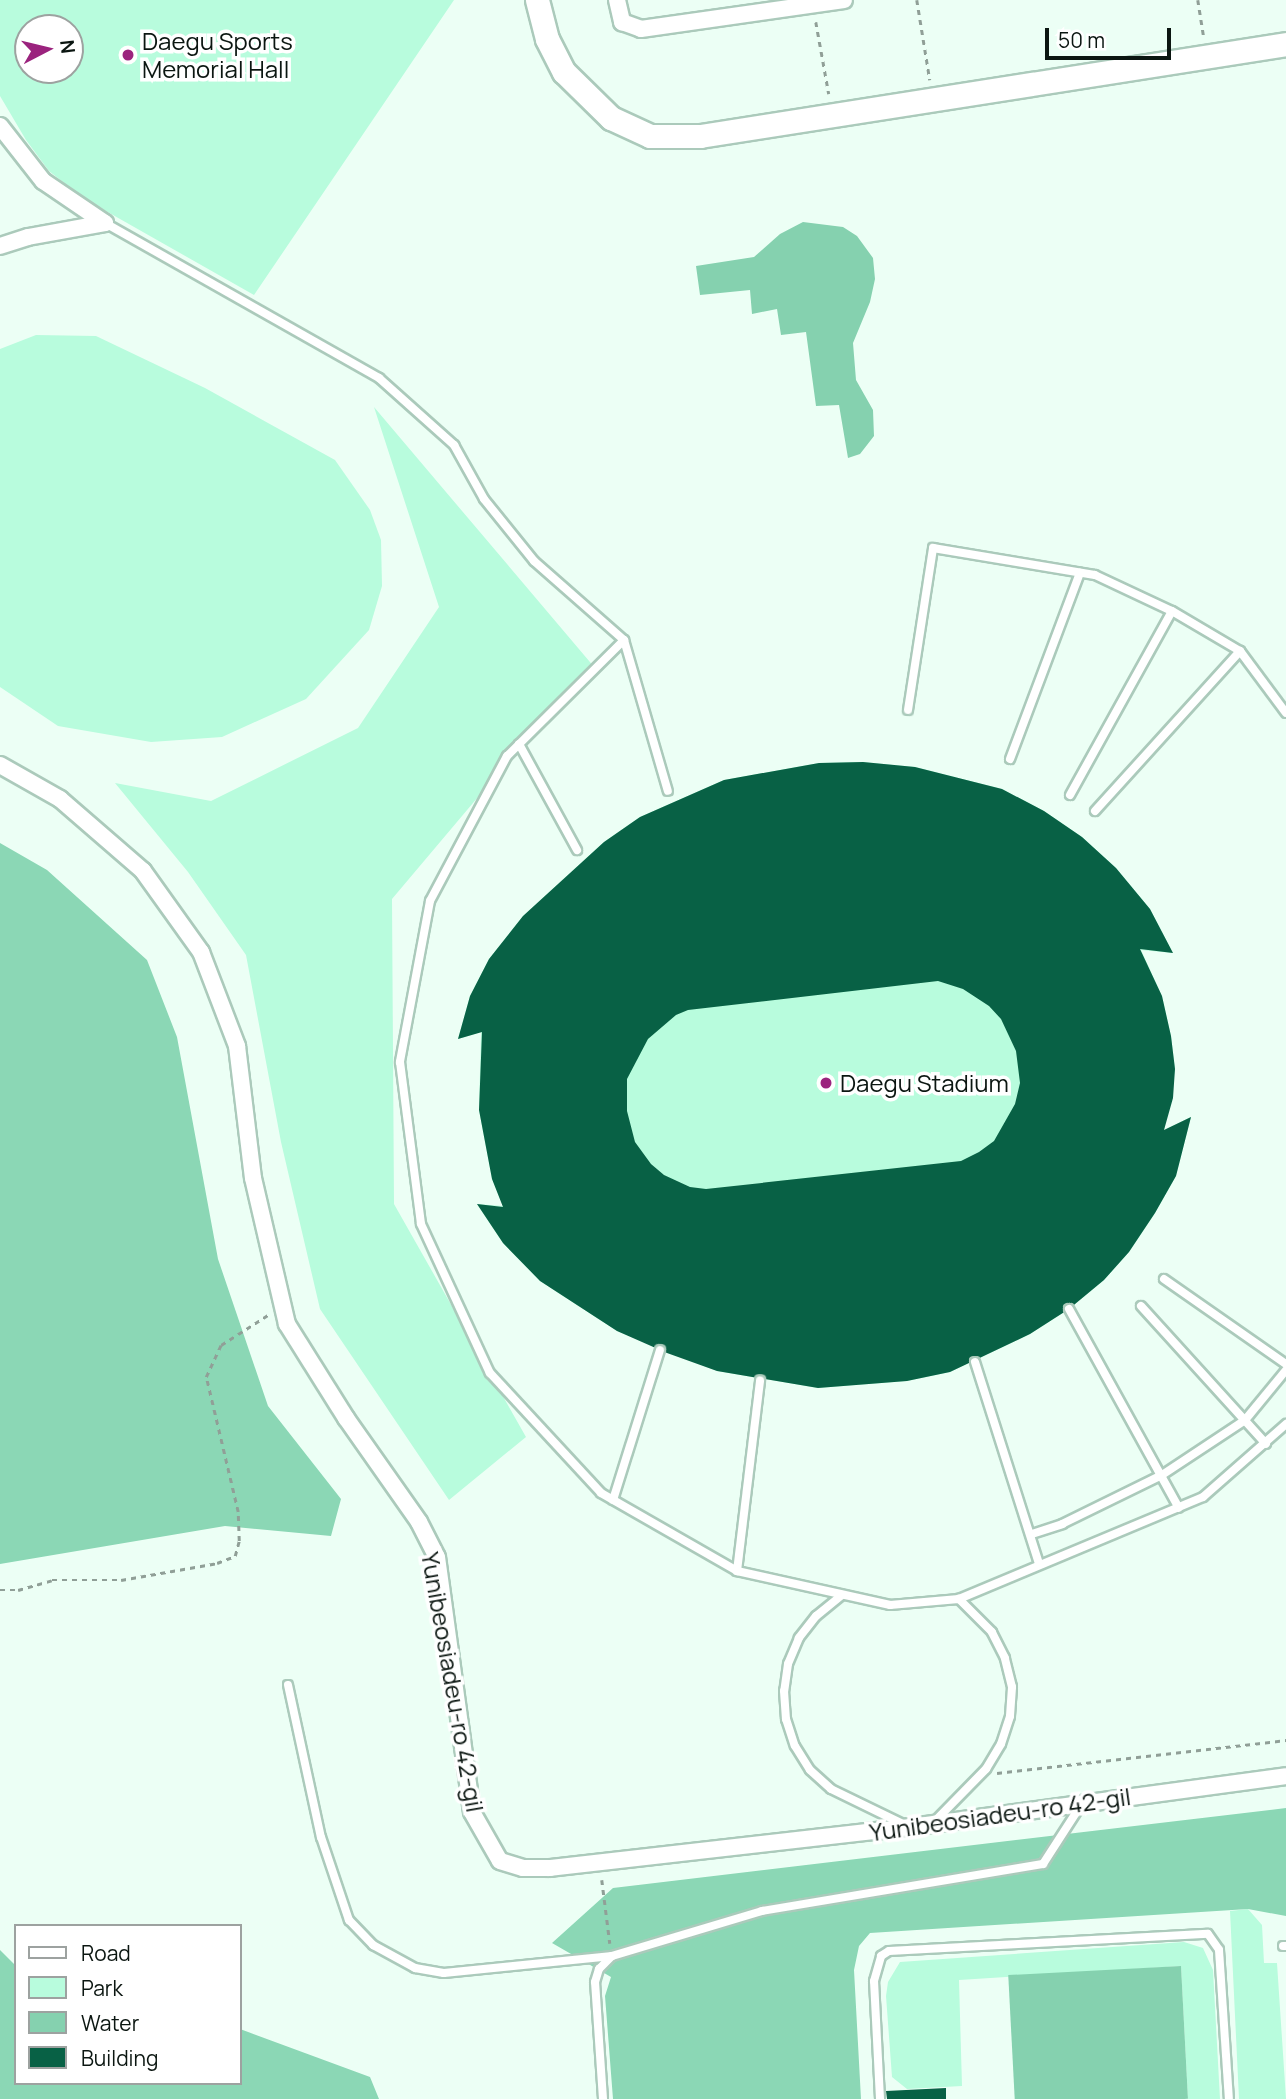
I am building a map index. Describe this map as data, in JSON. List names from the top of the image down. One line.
{"streets":{"street":["Yunibeosiadeu-ro 42-gil"]},"places":["Daegu Sports Memorial Hall","Daegu Stadium"],"legend":["Road","Park","Water","Building"],"scale_bar":"50 m","north":"right"}
